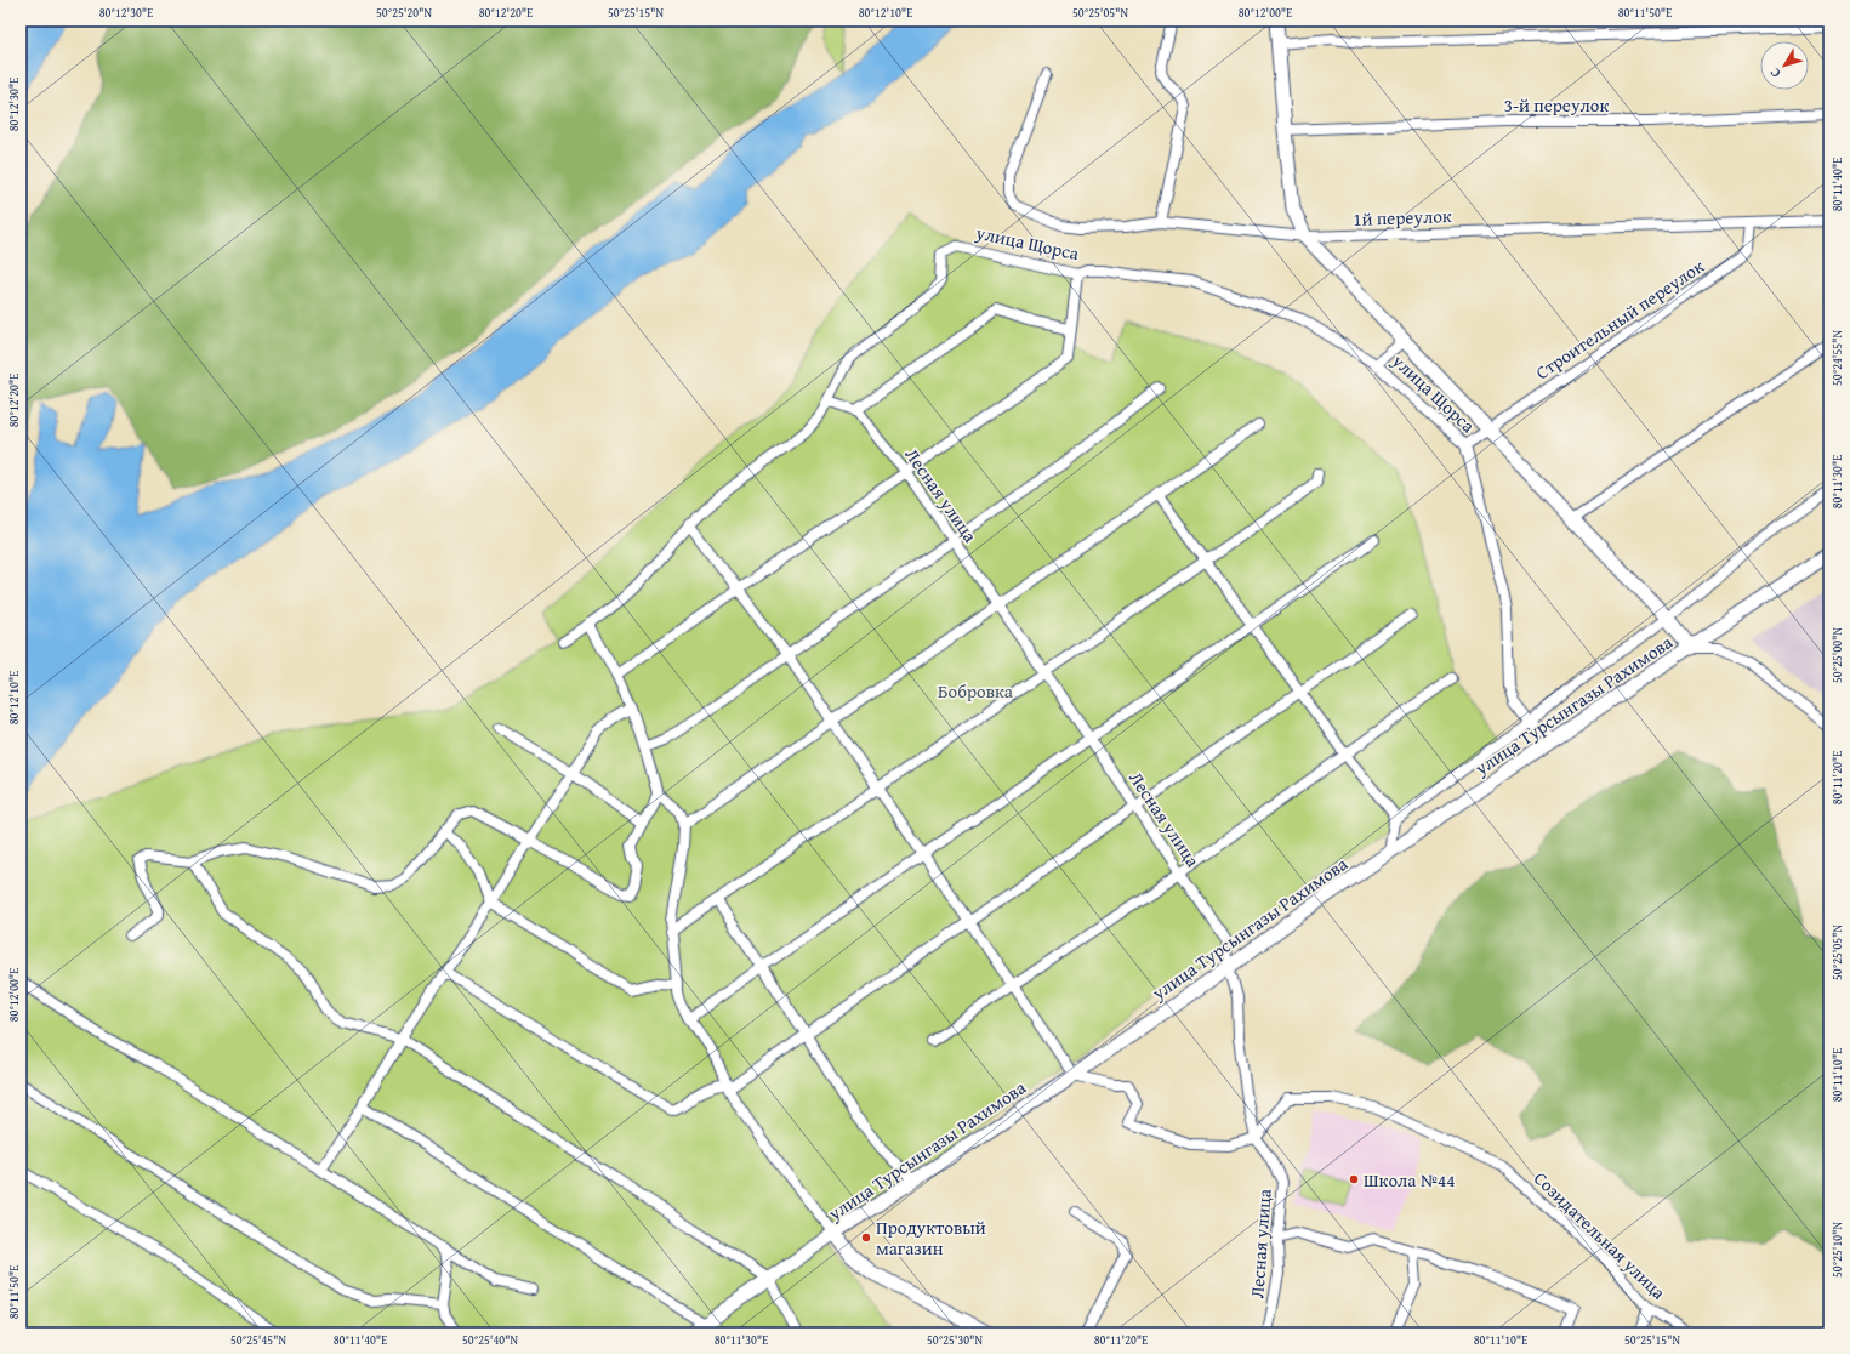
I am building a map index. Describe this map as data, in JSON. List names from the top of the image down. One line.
{"streets":{"street":["3-й переулок","1й переулок","улица Щорса","Строительный переулок","Лесная улица","улица Турсынгазы Рахимова","Созидательная улица"]},"crossings":[["3-й переулок","улица Щорса"],["1й переулок","улица Щорса"],["1й переулок","Строительный переулок"],["улица Щорса","Строительный переулок"],["улица Щорса","улица Турсынгазы Рахимова"],["Лесная улица","улица Турсынгазы Рахимова"],["Лесная улица","Созидательная улица"]],"parks":["Бобровка"],"places":["Школа №44","Продуктовый магазин"],"north":"bottom left","coordinates":["80°12'30\"E","50°25'20\"N","80°12'20\"E","50°25'15\"N","80°12'10\"E","50°25'05\"N","80°12'00\"E","80°11'50\"E","80°11'40\"E","50°24'55\"N","80°11'30\"E","50°25'00\"N","80°11'20\"E","80°11'10\"E","50°25'10\"N","50°25'45\"N","50°25'40\"N","50°25'30\"N"]}
